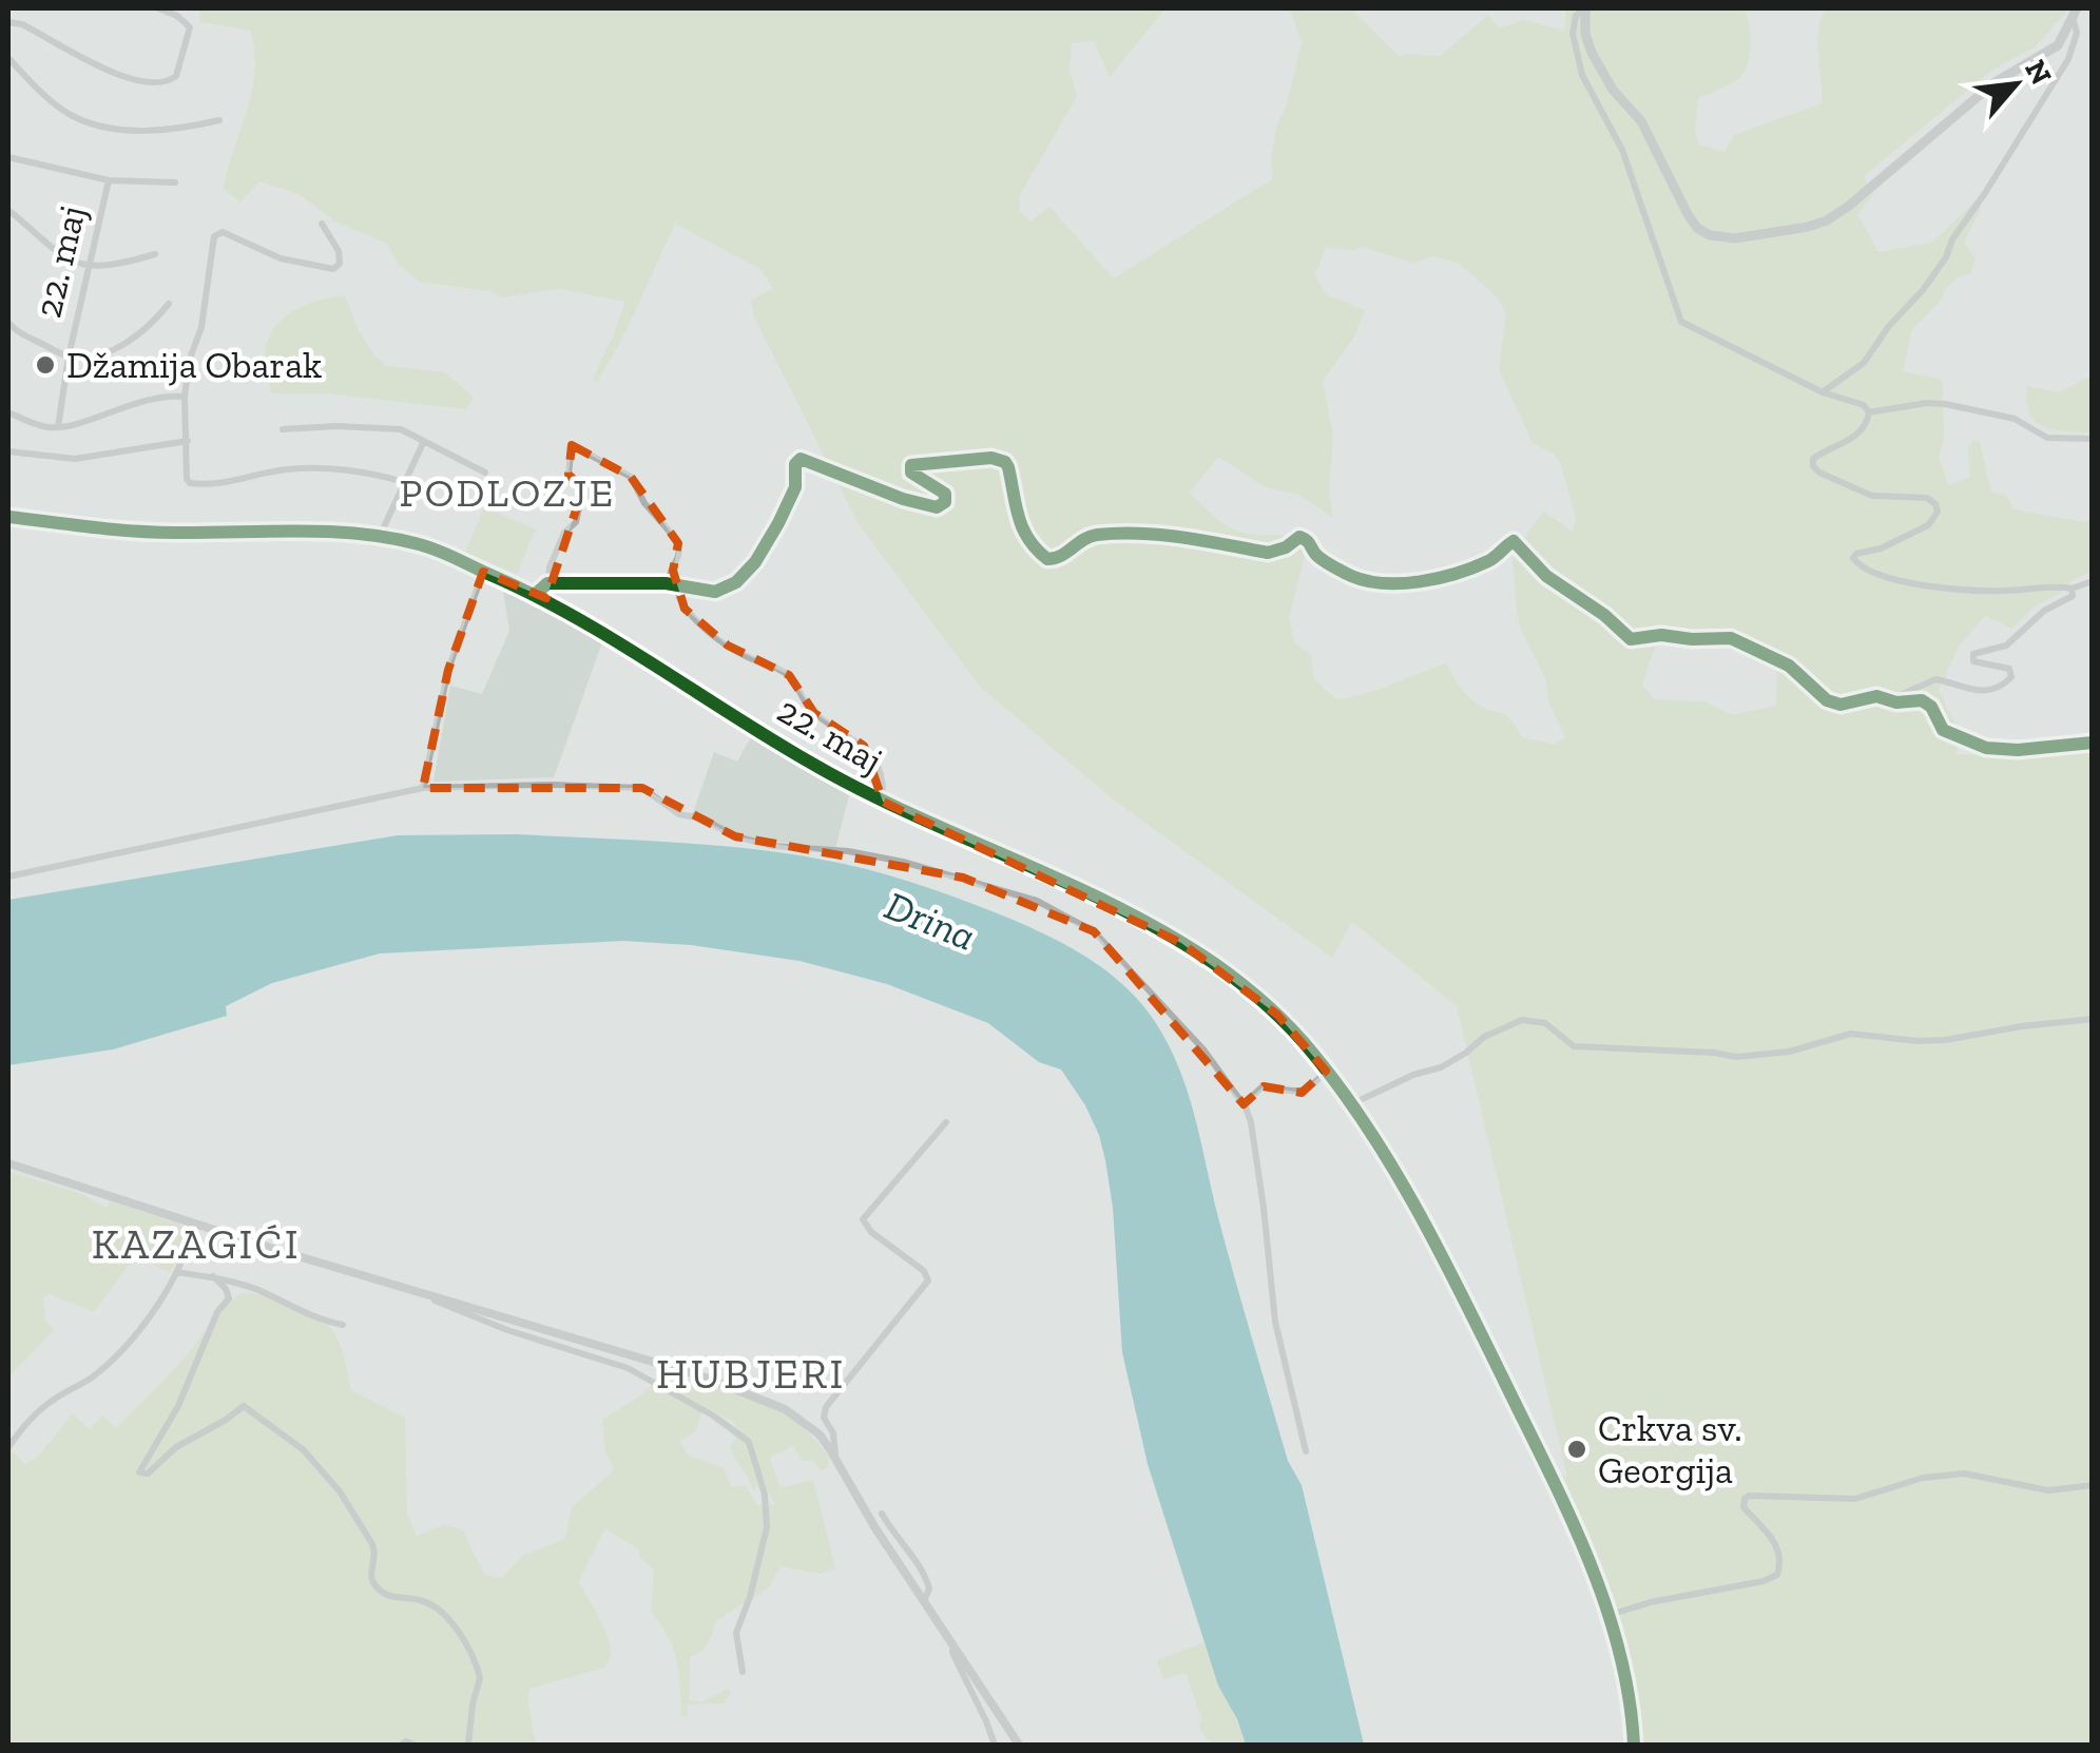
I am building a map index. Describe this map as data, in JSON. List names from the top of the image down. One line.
{"streets":{"main road":["22. maj"]},"districts":["PODLOZJE","KAZAGIĆI","HUBJERI"],"water":["Drina"],"places":["Džamija Obarak","Crkva sv. Georgija"],"north":"top right"}
